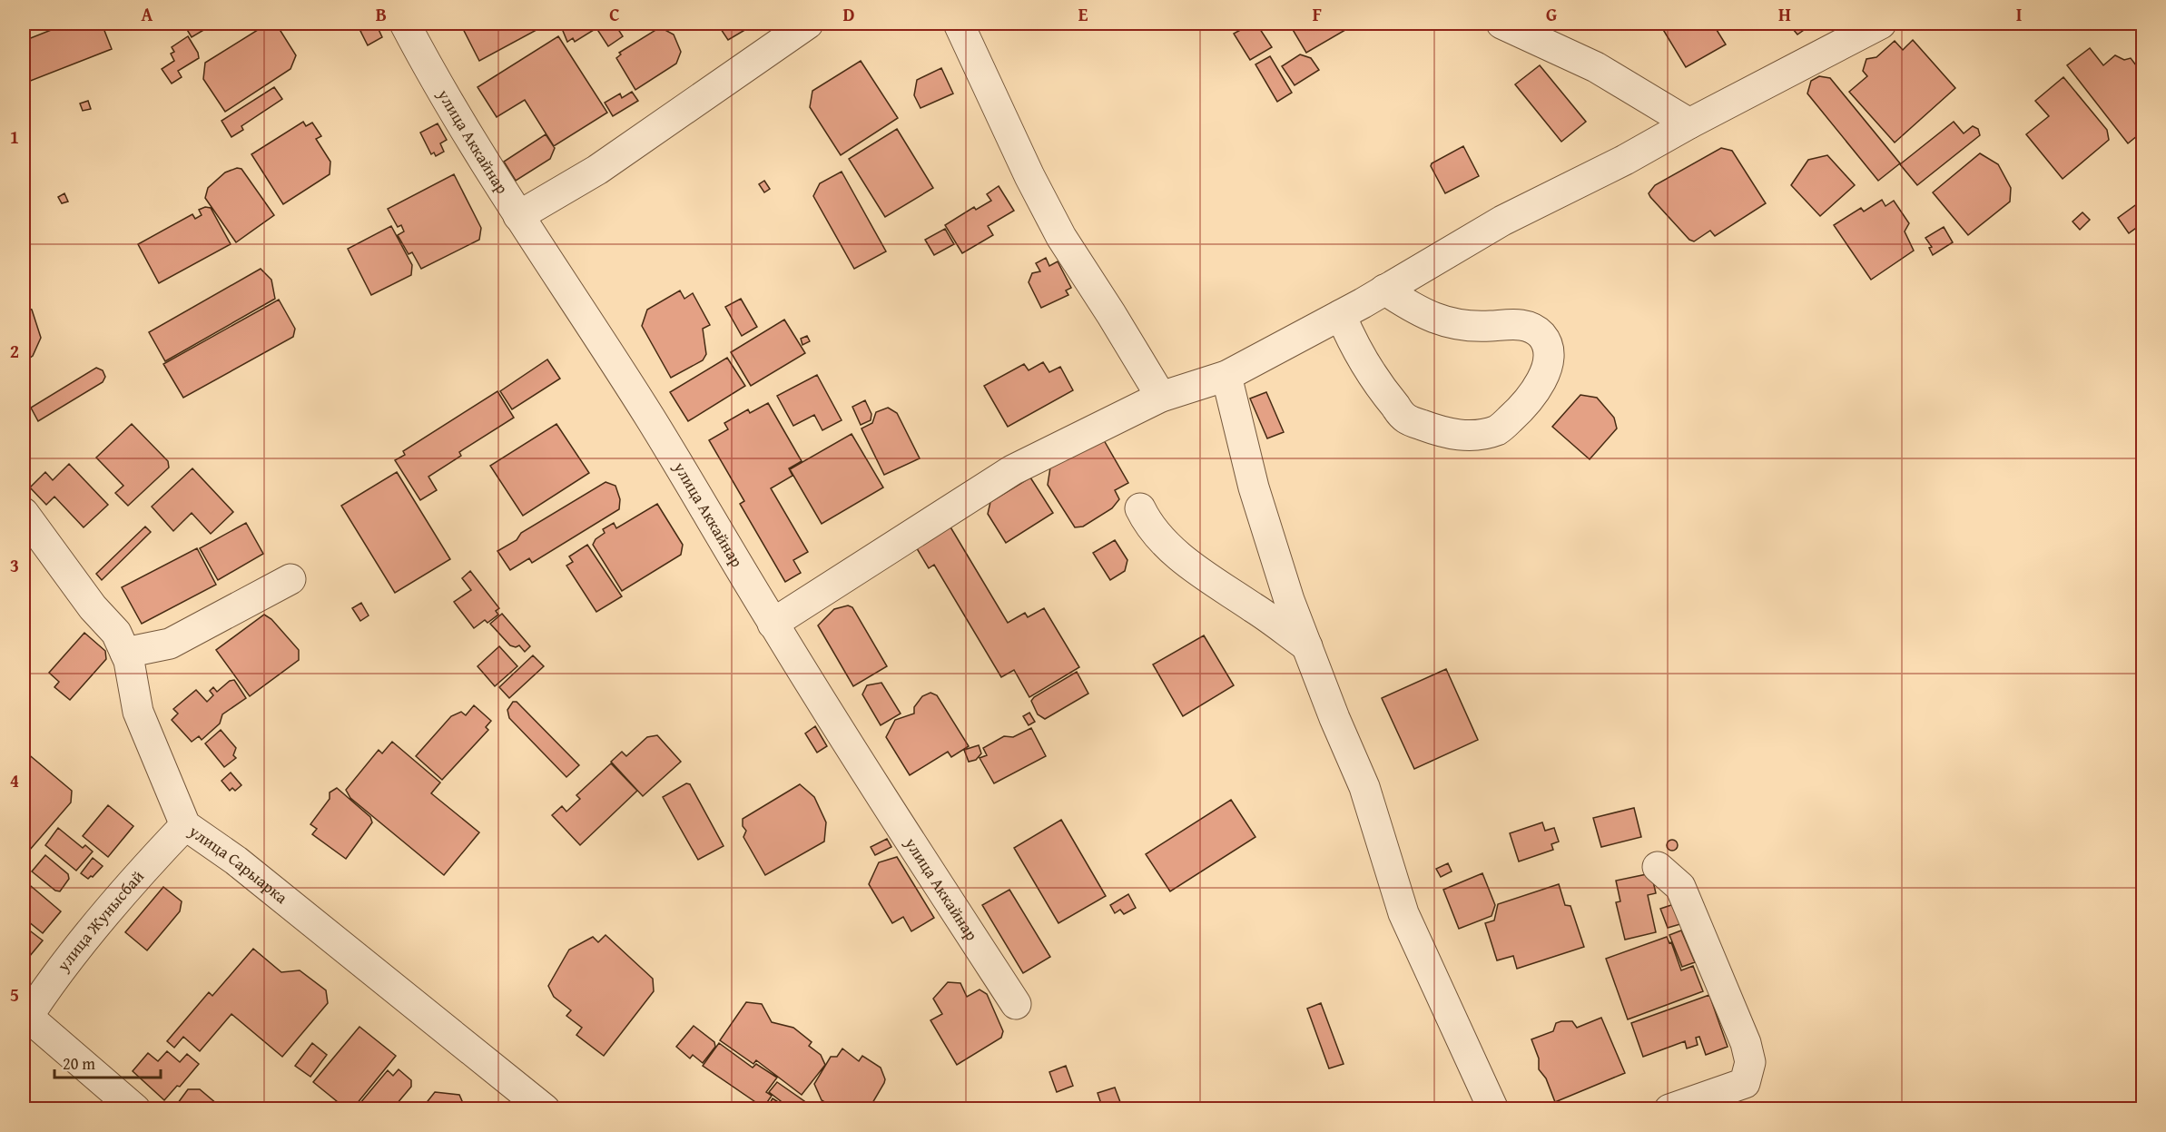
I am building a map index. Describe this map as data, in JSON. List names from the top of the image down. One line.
{"streets":{"street":["улица Аккайнар","улица Сарыарка","улица Жунысбай"]},"crossings":[["улица Сарыарка","улица Жунысбай"]],"scale_bar":"20 m","grid":{"columns":["A","B","C","D","E","F","G","H","I"],"rows":["1","2","3","4","5"]}}
